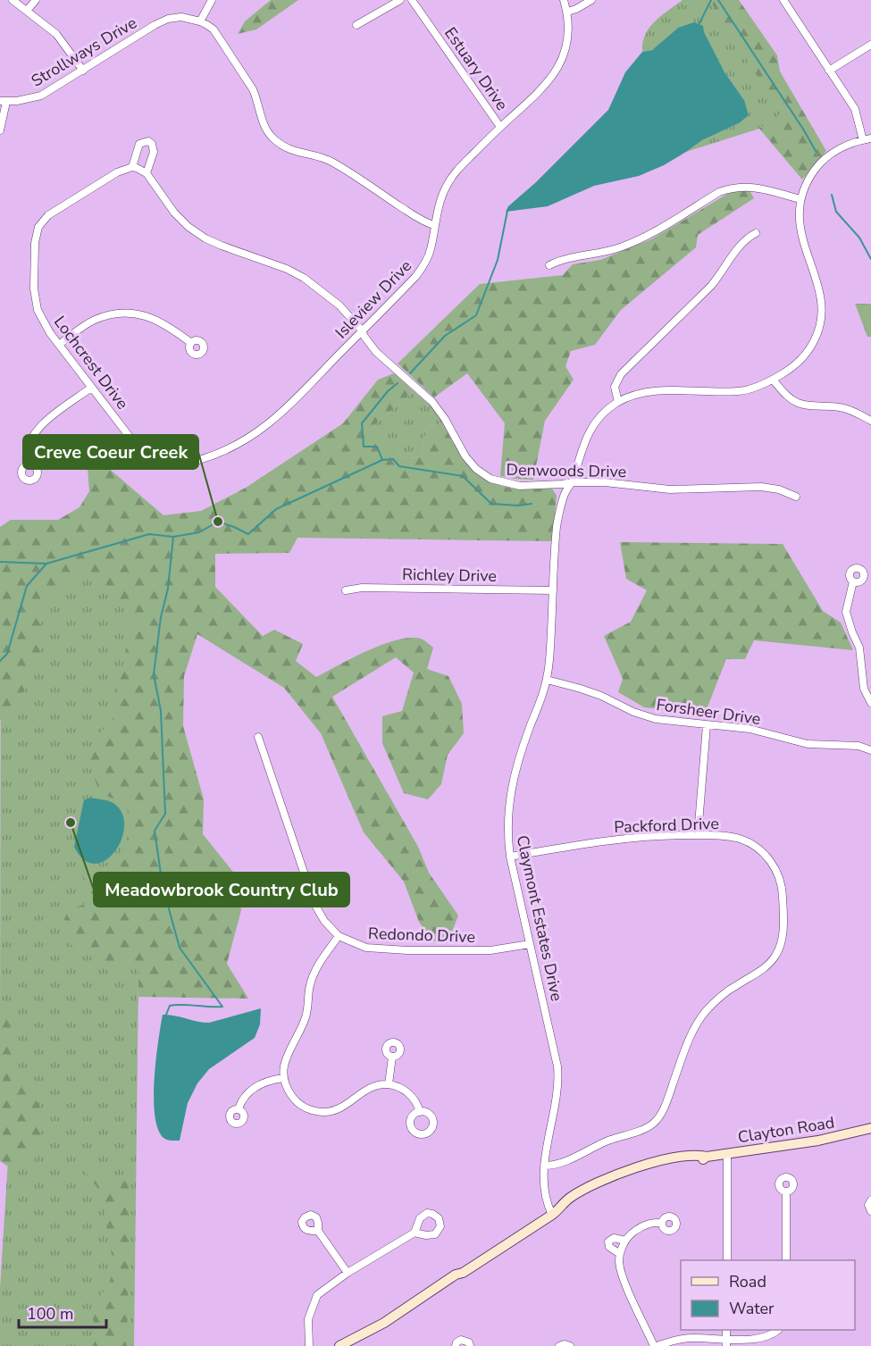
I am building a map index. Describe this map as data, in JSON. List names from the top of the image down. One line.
{"streets":{"main road":["Clayton Road"],"street":["Strollways Drive","Estuary Drive","Isleview Drive","Lochcrest Drive","Denwoods Drive","Richley Drive","Forsheer Drive","Packford Drive","Claymont Estates Drive","Redondo Drive"]},"crossings":[["Estuary Drive","Isleview Drive"],["Isleview Drive","Lochcrest Drive"],["Isleview Drive","Denwoods Drive"],["Denwoods Drive","Claymont Estates Drive"],["Richley Drive","Claymont Estates Drive"],["Forsheer Drive","Claymont Estates Drive"],["Packford Drive","Claymont Estates Drive"],["Claymont Estates Drive","Redondo Drive"],["Claymont Estates Drive","Clayton Road"]],"places":["Creve Coeur Creek","Meadowbrook Country Club"],"legend":["Road","Water"],"scale_bar":"100 m"}
